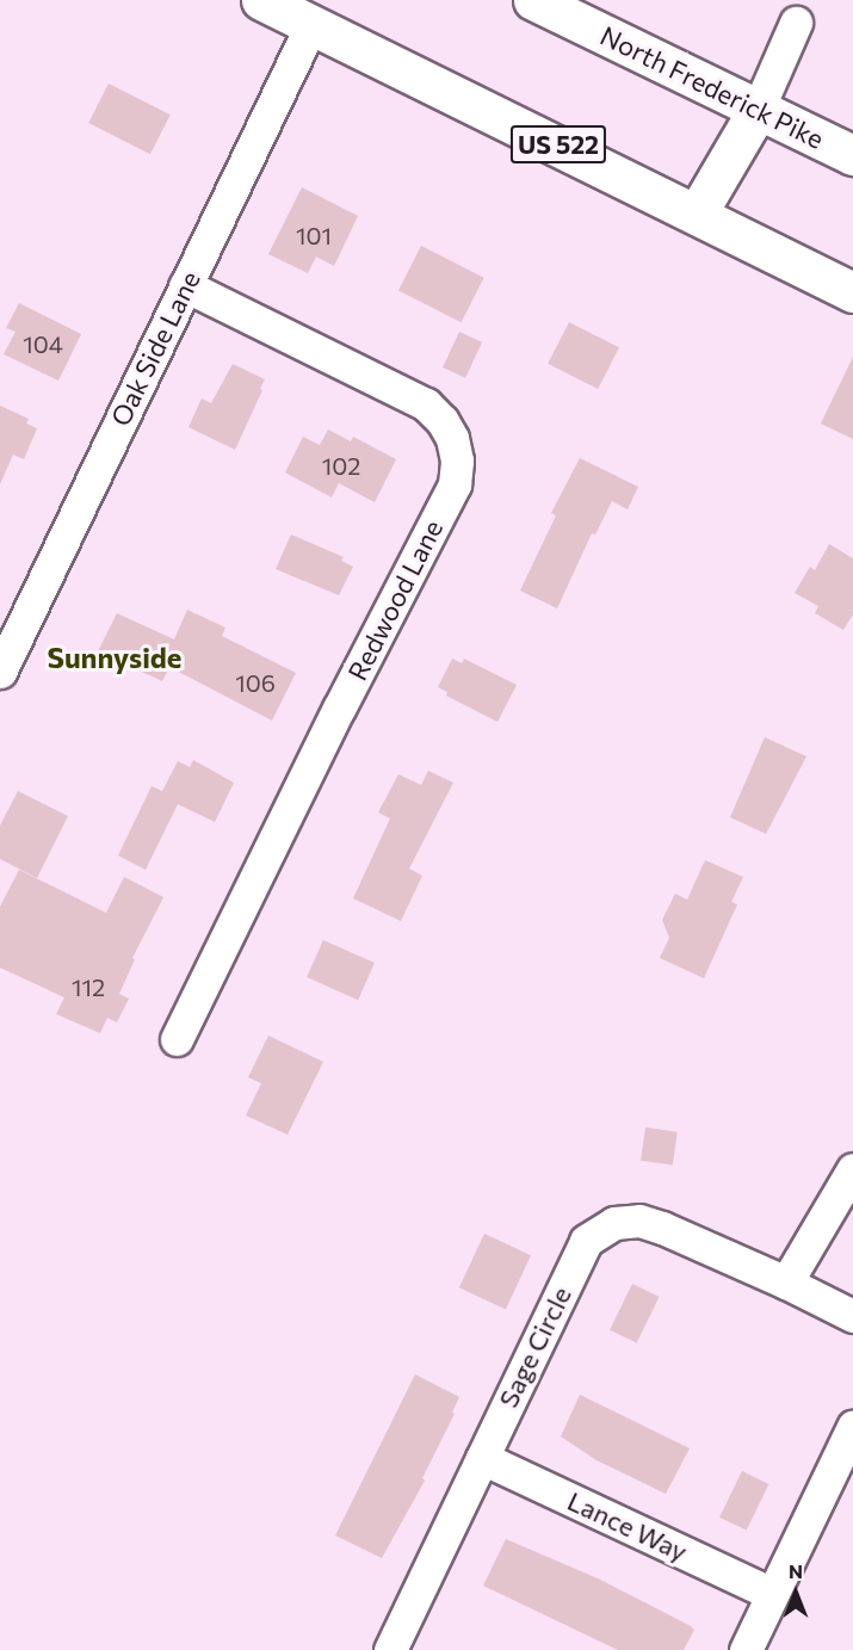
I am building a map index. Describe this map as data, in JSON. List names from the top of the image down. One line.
{"streets":{"main road":["North Frederick Pike","US 522"],"street":["Oak Side Lane","Redwood Lane","Sage Circle","Lance Way"]},"crossings":[["US 522","Oak Side Lane"],["Oak Side Lane","Redwood Lane"],["Sage Circle","Lance Way"]],"districts":["Sunnyside"],"house_numbers":["101","104","102","106","112"],"north":"top"}
